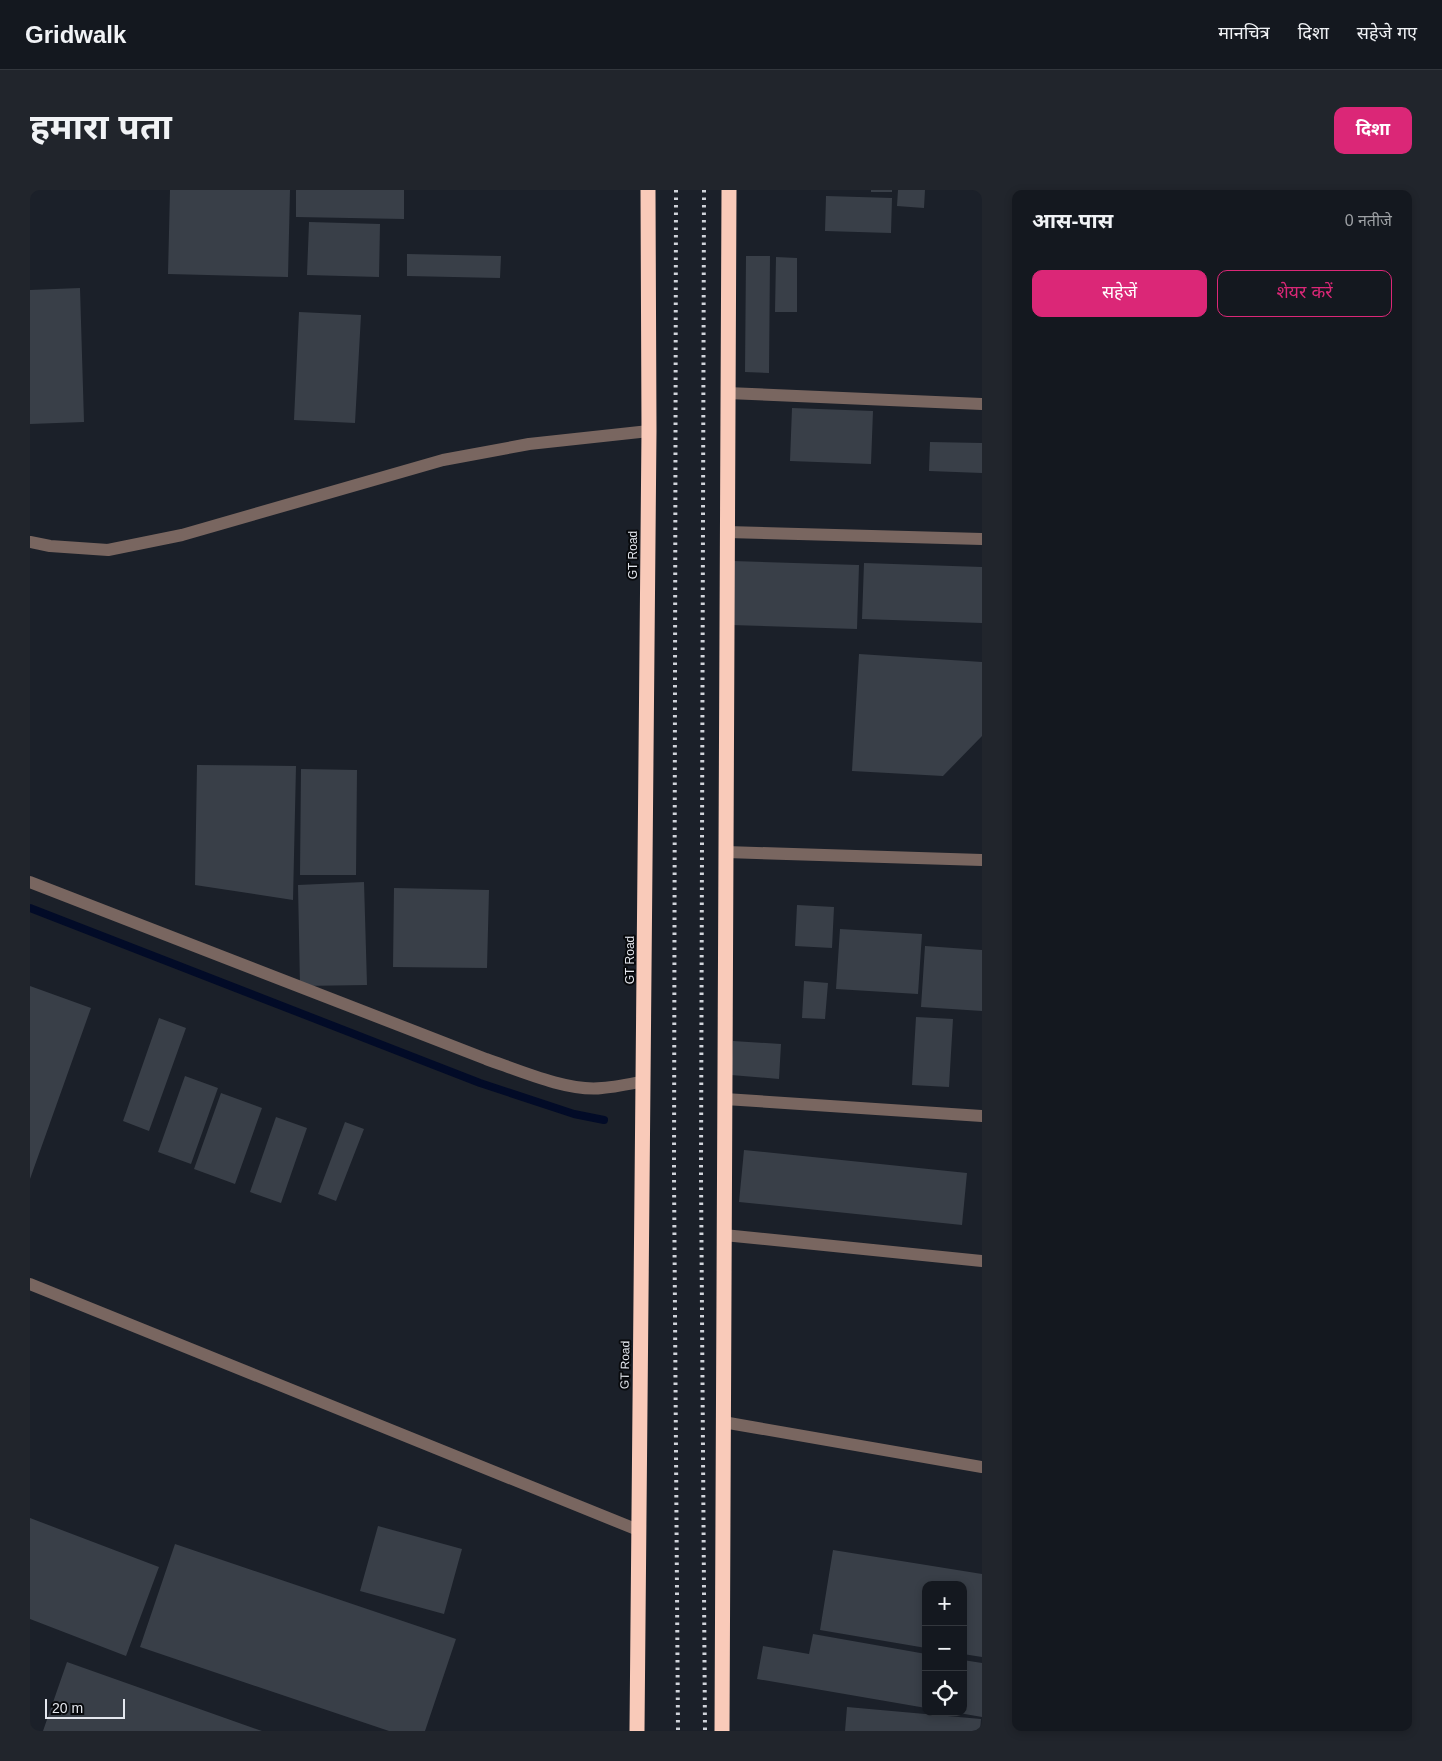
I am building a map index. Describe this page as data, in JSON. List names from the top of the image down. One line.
{"streets":{"highway":["GT Road"]},"scale_bar":"20 m","page":{"header":"Gridwalk","nav":["मानचित्र","दिशा","सहेजे गए"],"title":"हमारा पता","buttons":["दिशा",["सहेजें","शेयर करें"]],"heading":["आस-पास","0 नतीजे"],"map_buttons":["+","−"],"scale":"20 m"}}
